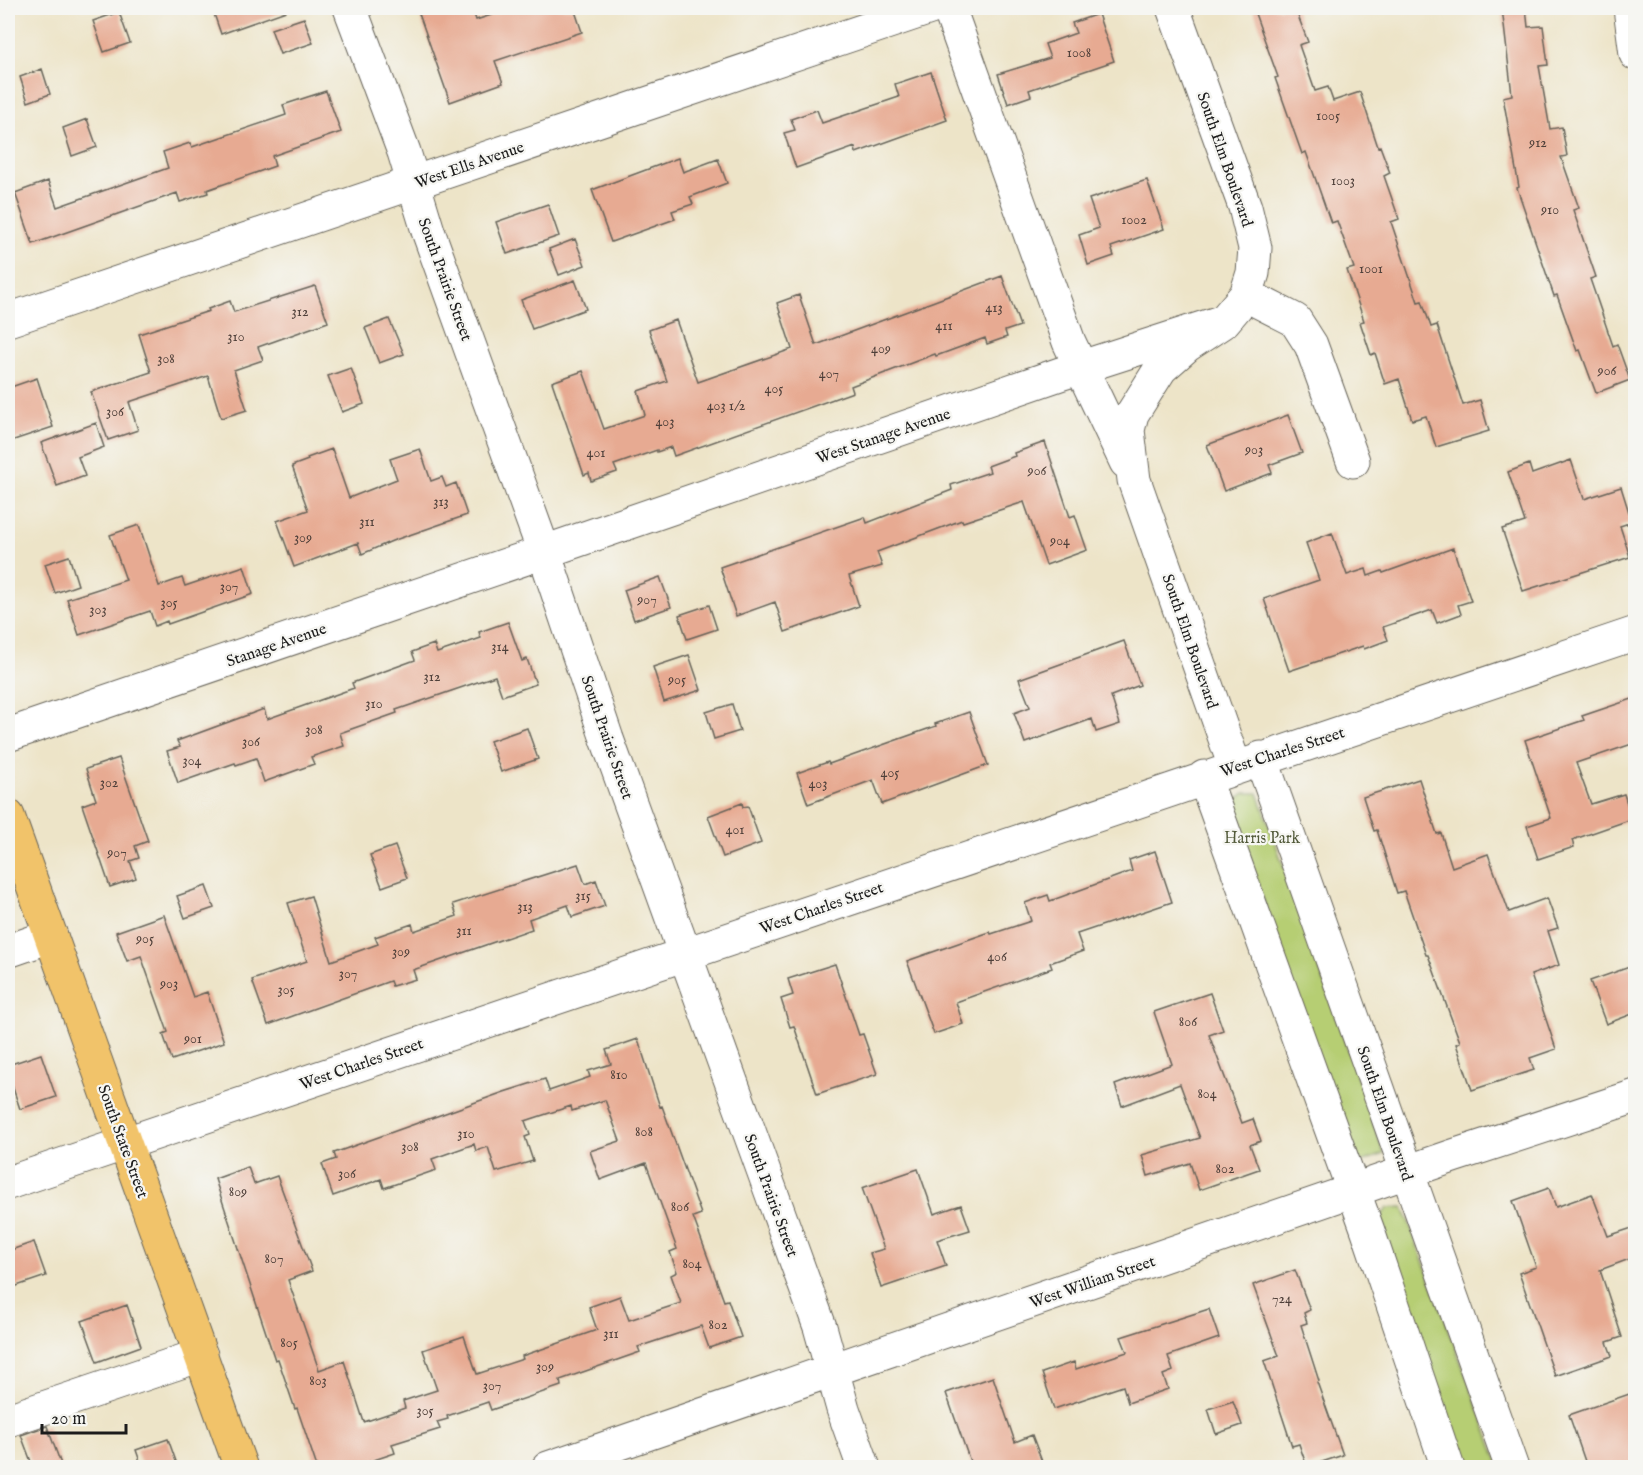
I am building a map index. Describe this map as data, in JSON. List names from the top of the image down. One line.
{"streets":{"main road":["South State Street"],"street":["South Elm Boulevard","West Ells Avenue","South Prairie Street","West Stanage Avenue","Stanage Avenue","West Charles Street","West William Street"]},"crossings":[["South Elm Boulevard","West Stanage Avenue"],["South Elm Boulevard","West Charles Street"],["South Elm Boulevard","West William Street"],["West Ells Avenue","South Prairie Street"],["South Prairie Street","West Stanage Avenue"],["South Prairie Street","Stanage Avenue"],["South Prairie Street","West Charles Street"],["South Prairie Street","West William Street"],["West Stanage Avenue","Stanage Avenue"],["West Charles Street","South State Street"]],"parks":["Harris Park"],"house_numbers":["1008","1005","912","1003","910","1002","1001","413","312","411","310","409","308","906","407","405","403 1/2","306","403","903","401","906","313","311","309","904","307","907","305","303","314","312","905","310","308","306","304","405","302","403","401","907","315","313","311","905","309","406","307","903","305","806","901","810","804","808","310","308","802","306","809","806","807","804","724","802","311","805","309","803","307","305"],"scale_bar":"20 m"}
